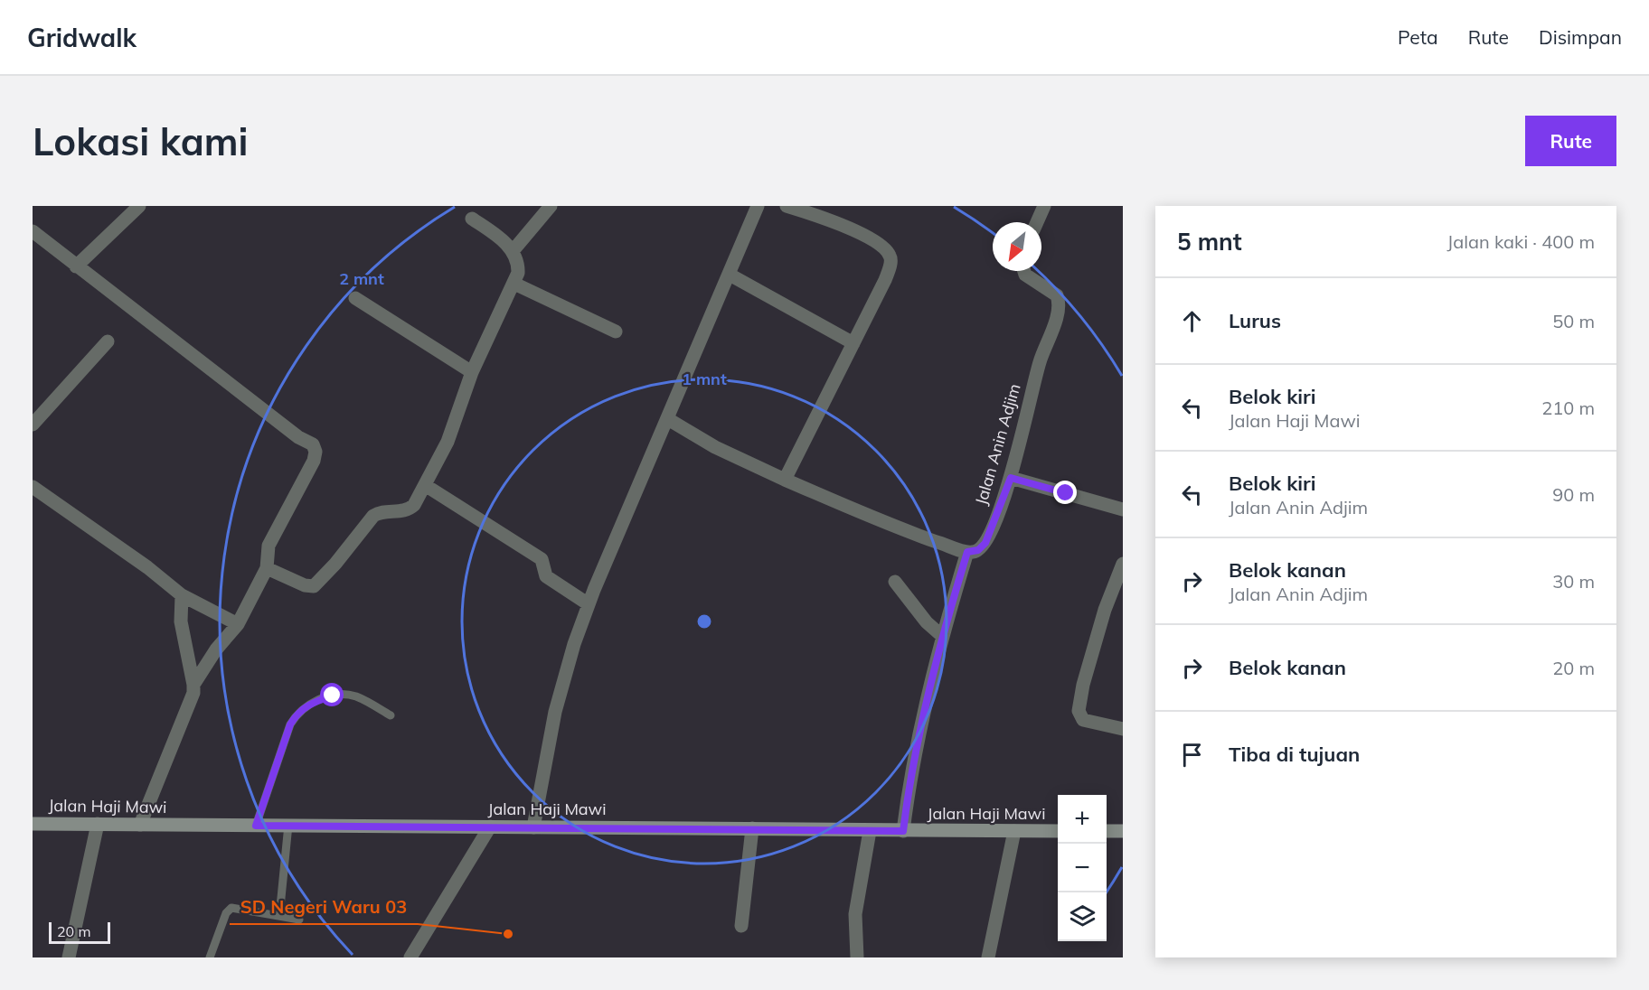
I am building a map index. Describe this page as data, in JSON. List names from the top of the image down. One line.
{"streets":{"street":["Jalan Anin Adjim","Jalan Haji Mawi"]},"places":["SD Negeri Waru 03"],"scale_bar":"20 m","north":"bottom left","page":{"header":"Gridwalk","nav":["Peta","Rute","Disimpan"],"buttons":"Rute","title":"Lokasi kami","heading":["5 mnt","Jalan kaki · 400 m"],"list":[["Lurus","50 m"],["Belok kiri","Jalan Haji Mawi","210 m"],["Belok kiri","Jalan Anin Adjim","90 m"],["Belok kanan","Jalan Anin Adjim","30 m"],["Belok kanan","20 m"],"Tiba di tujuan"],"map_buttons":["+","−"],"scale":"20 m"},"rings":["2 mnt","1 mnt"]}
